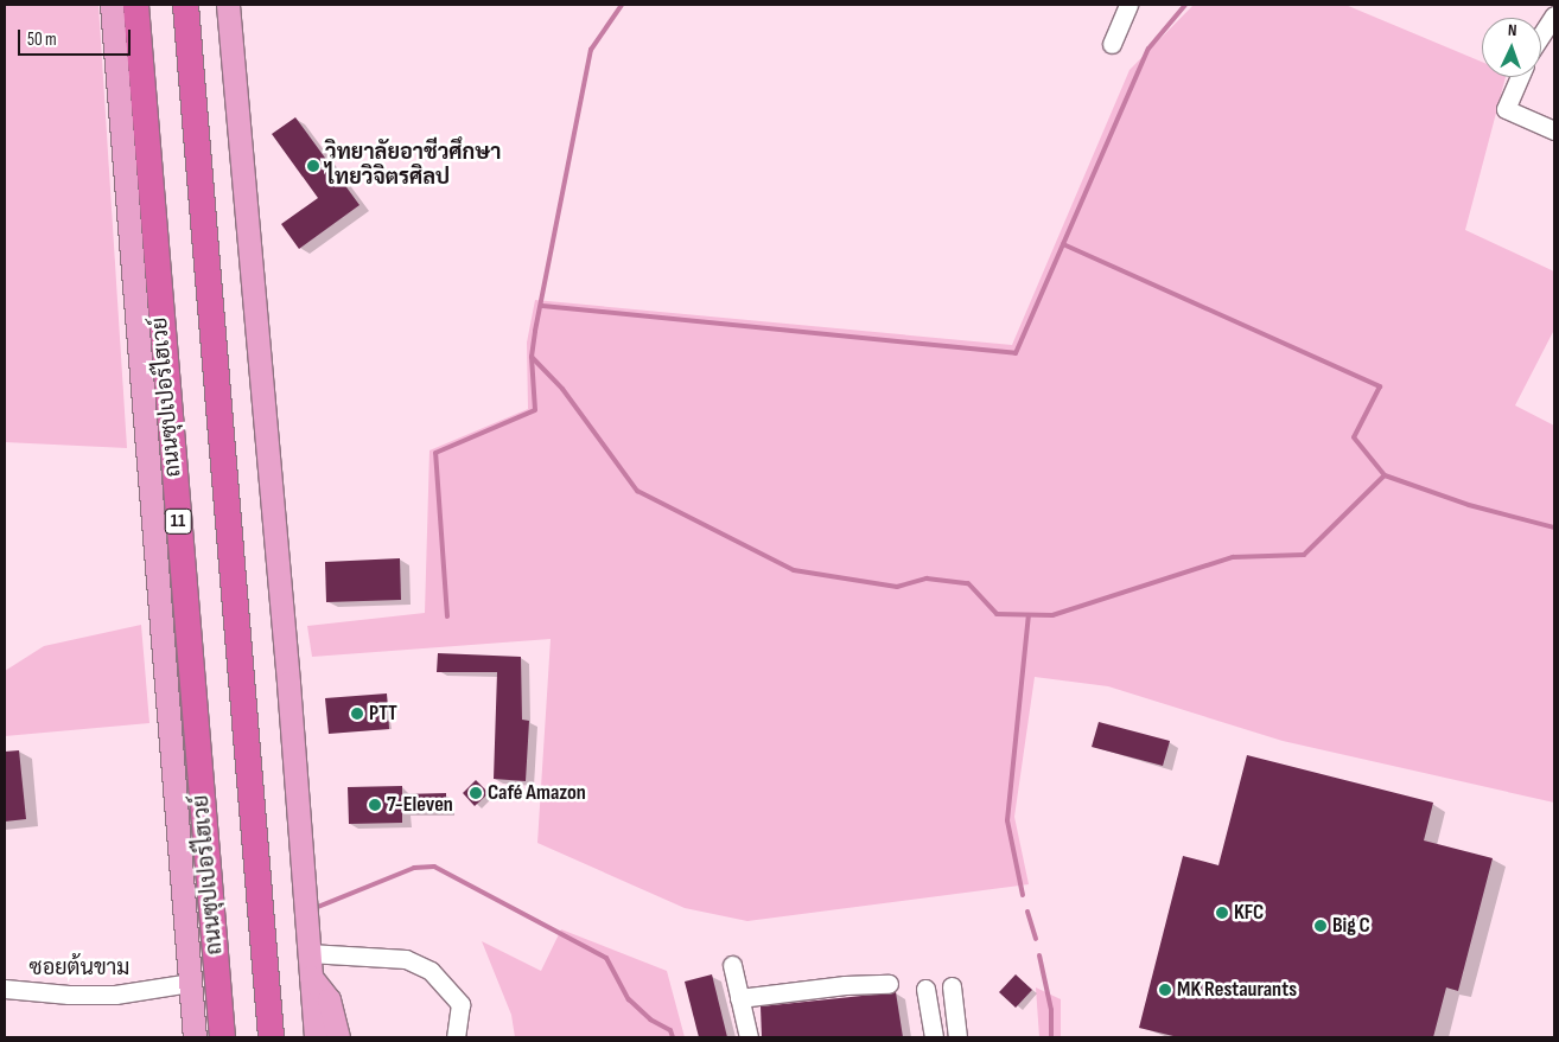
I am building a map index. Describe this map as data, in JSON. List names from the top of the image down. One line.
{"streets":{"highway":["ถนนซุปเปอร์ไฮเวย์","11"],"street":["ซอยต้นขาม"]},"places":["วิทยาลัยอาชีวศึกษา ไทยวิจิตรศิลป","PTT","Café Amazon","7-Eleven","KFC","Big C","MK Restaurants"],"scale_bar":"50 m","north":"top"}
